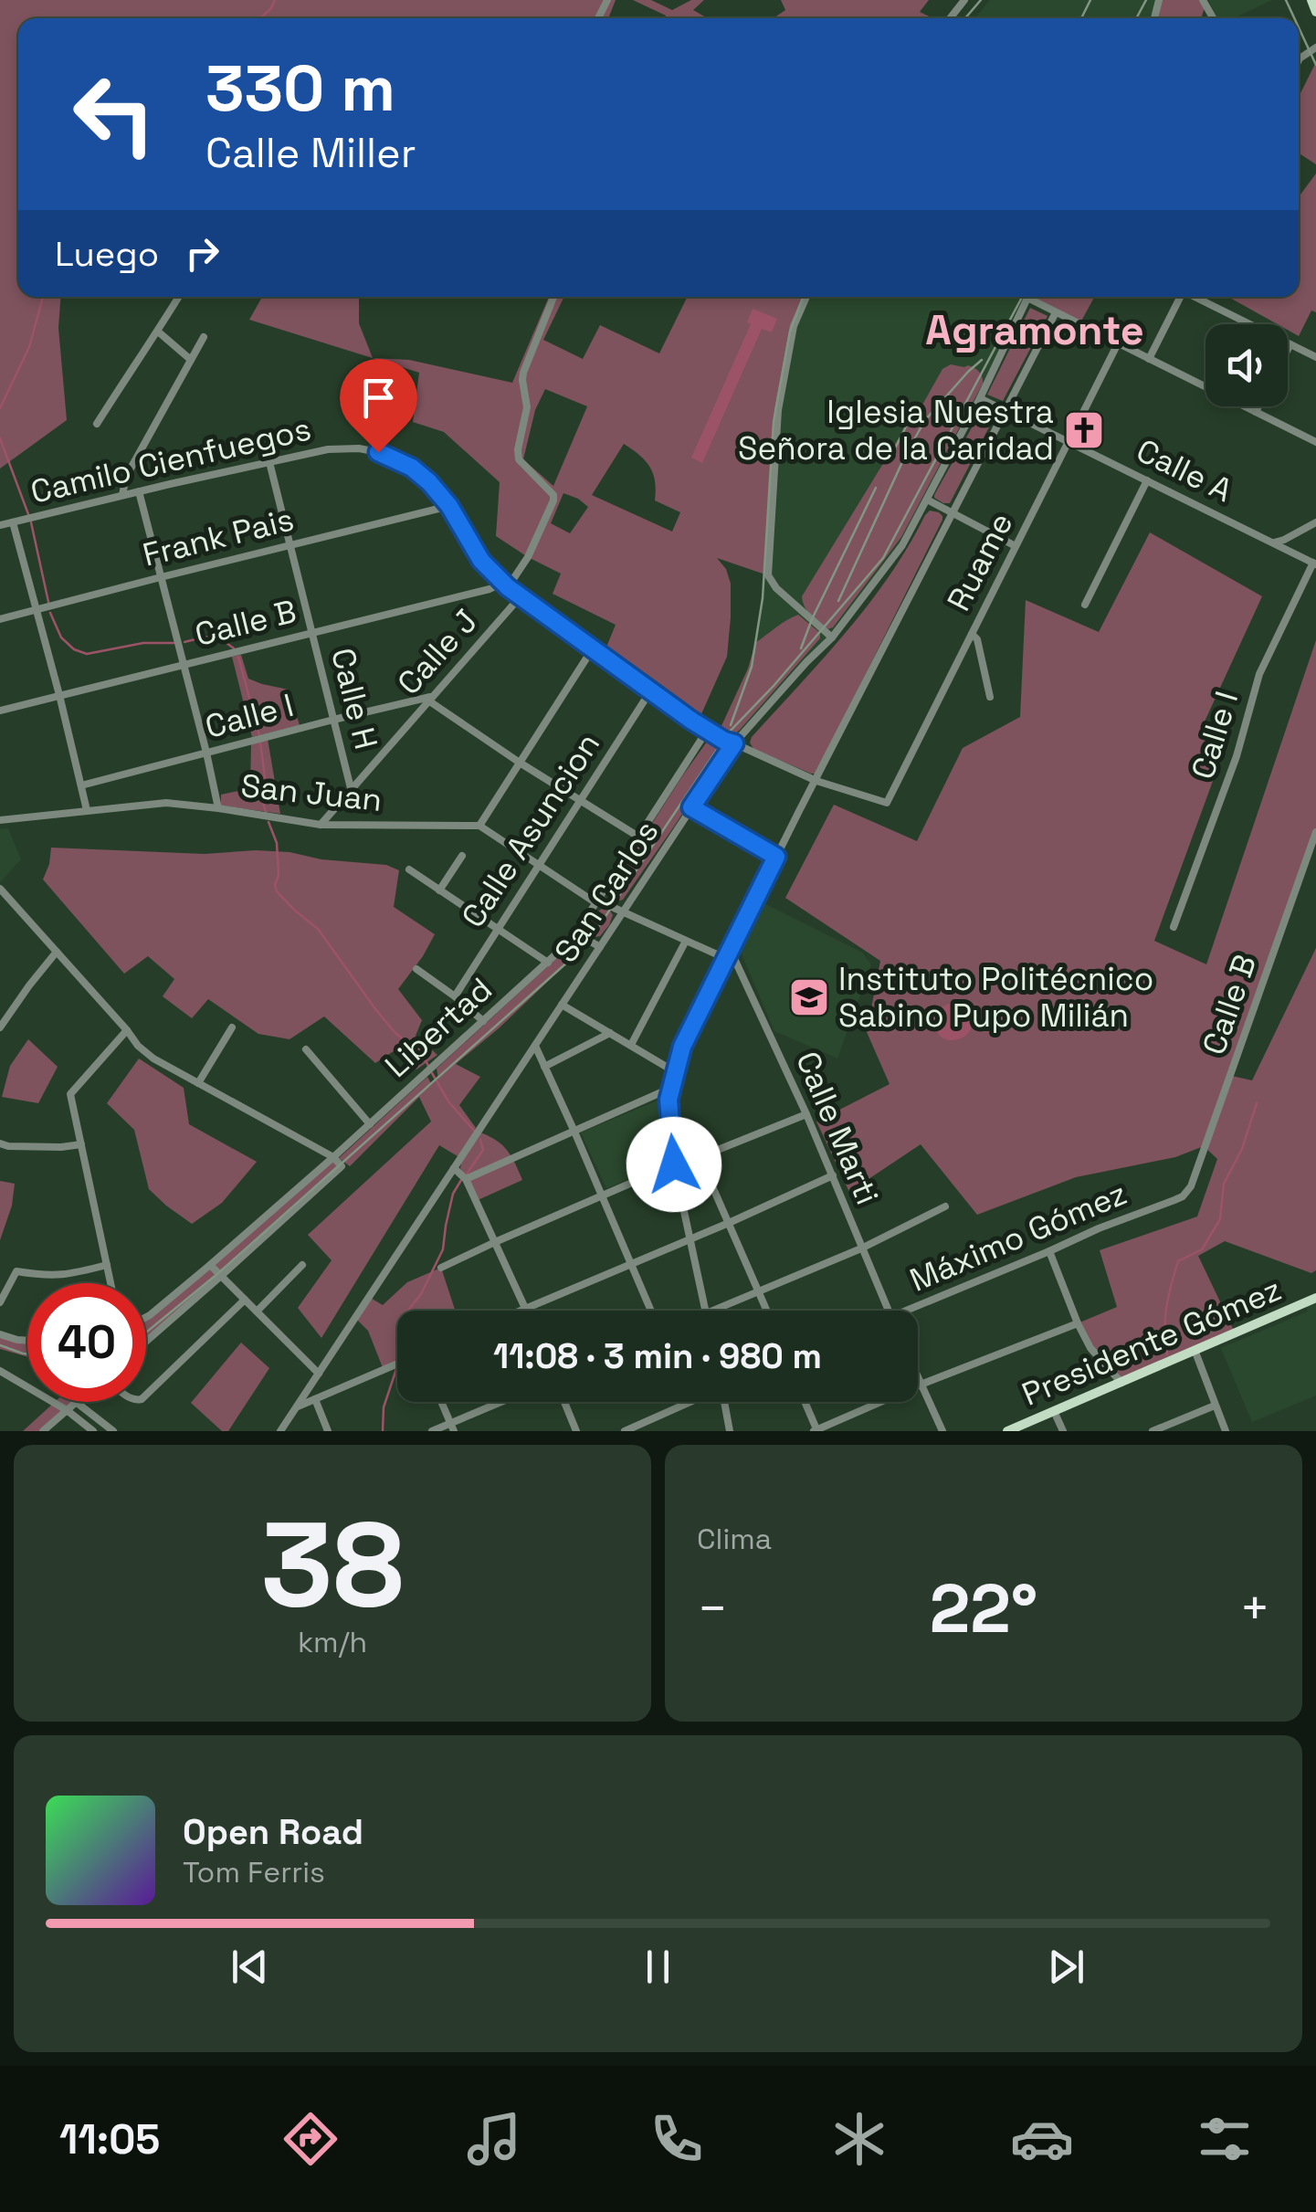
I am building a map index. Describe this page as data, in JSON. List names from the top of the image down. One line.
{"streets":{"main road":["Presidente Gómez"],"street":["Camilo Cienfuegos","Calle A","Frank Pais","Ruame","Calle B","Calle J","Calle H","Calle I","San Juan","Calle Asuncion","San Carlos","Libertad","Calle Marti","Máximo Gómez"]},"crossings":[["Camilo Cienfuegos","Frank Pais"],["Camilo Cienfuegos","Ruame"],["Camilo Cienfuegos","Calle B"],["Camilo Cienfuegos","Calle J"],["Camilo Cienfuegos","Calle H"],["Camilo Cienfuegos","Calle Asuncion"],["Camilo Cienfuegos","San Carlos"],["Camilo Cienfuegos","Libertad"],["Calle A","Ruame"],["Calle A","Calle I"],["Calle A","San Carlos"],["Frank Pais","Calle H"],["Calle B","Calle H"],["Calle B","Máximo Gómez"],["Calle J","Calle H"],["Calle J","Calle I"],["Calle J","San Juan"],["Calle H","Calle I"]],"districts":["Agramonte"],"places":{"church":["Iglesia Nuestra Señora de la Caridad"],"school or university":["Instituto Politécnico Sabino Pupo Milián"]},"page":{"turn":["330 m","Calle Miller"],"then":"Luego","limit":"40","trip":"11:08 · 3 min · 980 m","tile":[["38","km/h"],"Clima"],"heat":["−","22°","+"],"song":["Open Road","Tom Ferris"],"tabs":"11:05"}}
